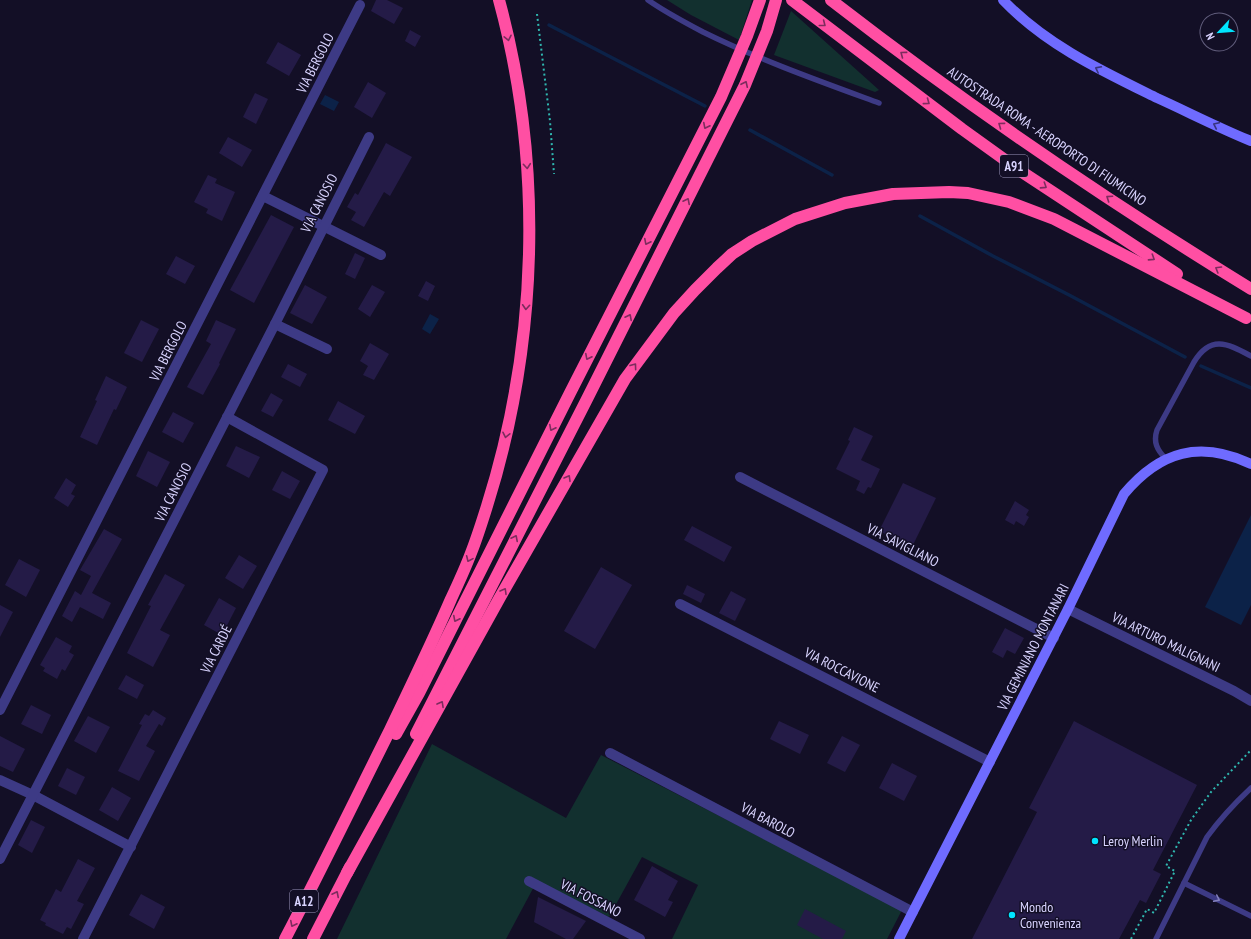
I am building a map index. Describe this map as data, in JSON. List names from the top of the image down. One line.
{"streets":{"highway":["AUTOSTRADA ROMA - AEROPORTO DI FIUMICINO","A91","A12"],"street":["VIA BERGOLO","VIA CANOSIO","VIA SAVIGLIANO","VIA ARTURO MALIGNANI","VIA GEMINIANO MONTANARI","VIA CARDÉ","VIA ROCCAVIONE","VIA BAROLO","VIA FOSSANO"]},"crossings":[["VIA CANOSIO","VIA CARDÉ"],["VIA SAVIGLIANO","VIA GEMINIANO MONTANARI"],["VIA ARTURO MALIGNANI","VIA GEMINIANO MONTANARI"],["VIA GEMINIANO MONTANARI","VIA ROCCAVIONE"],["VIA GEMINIANO MONTANARI","VIA BAROLO"]],"places":["Leroy Merlin","Mondo Convenienza"],"north":"bottom left"}
